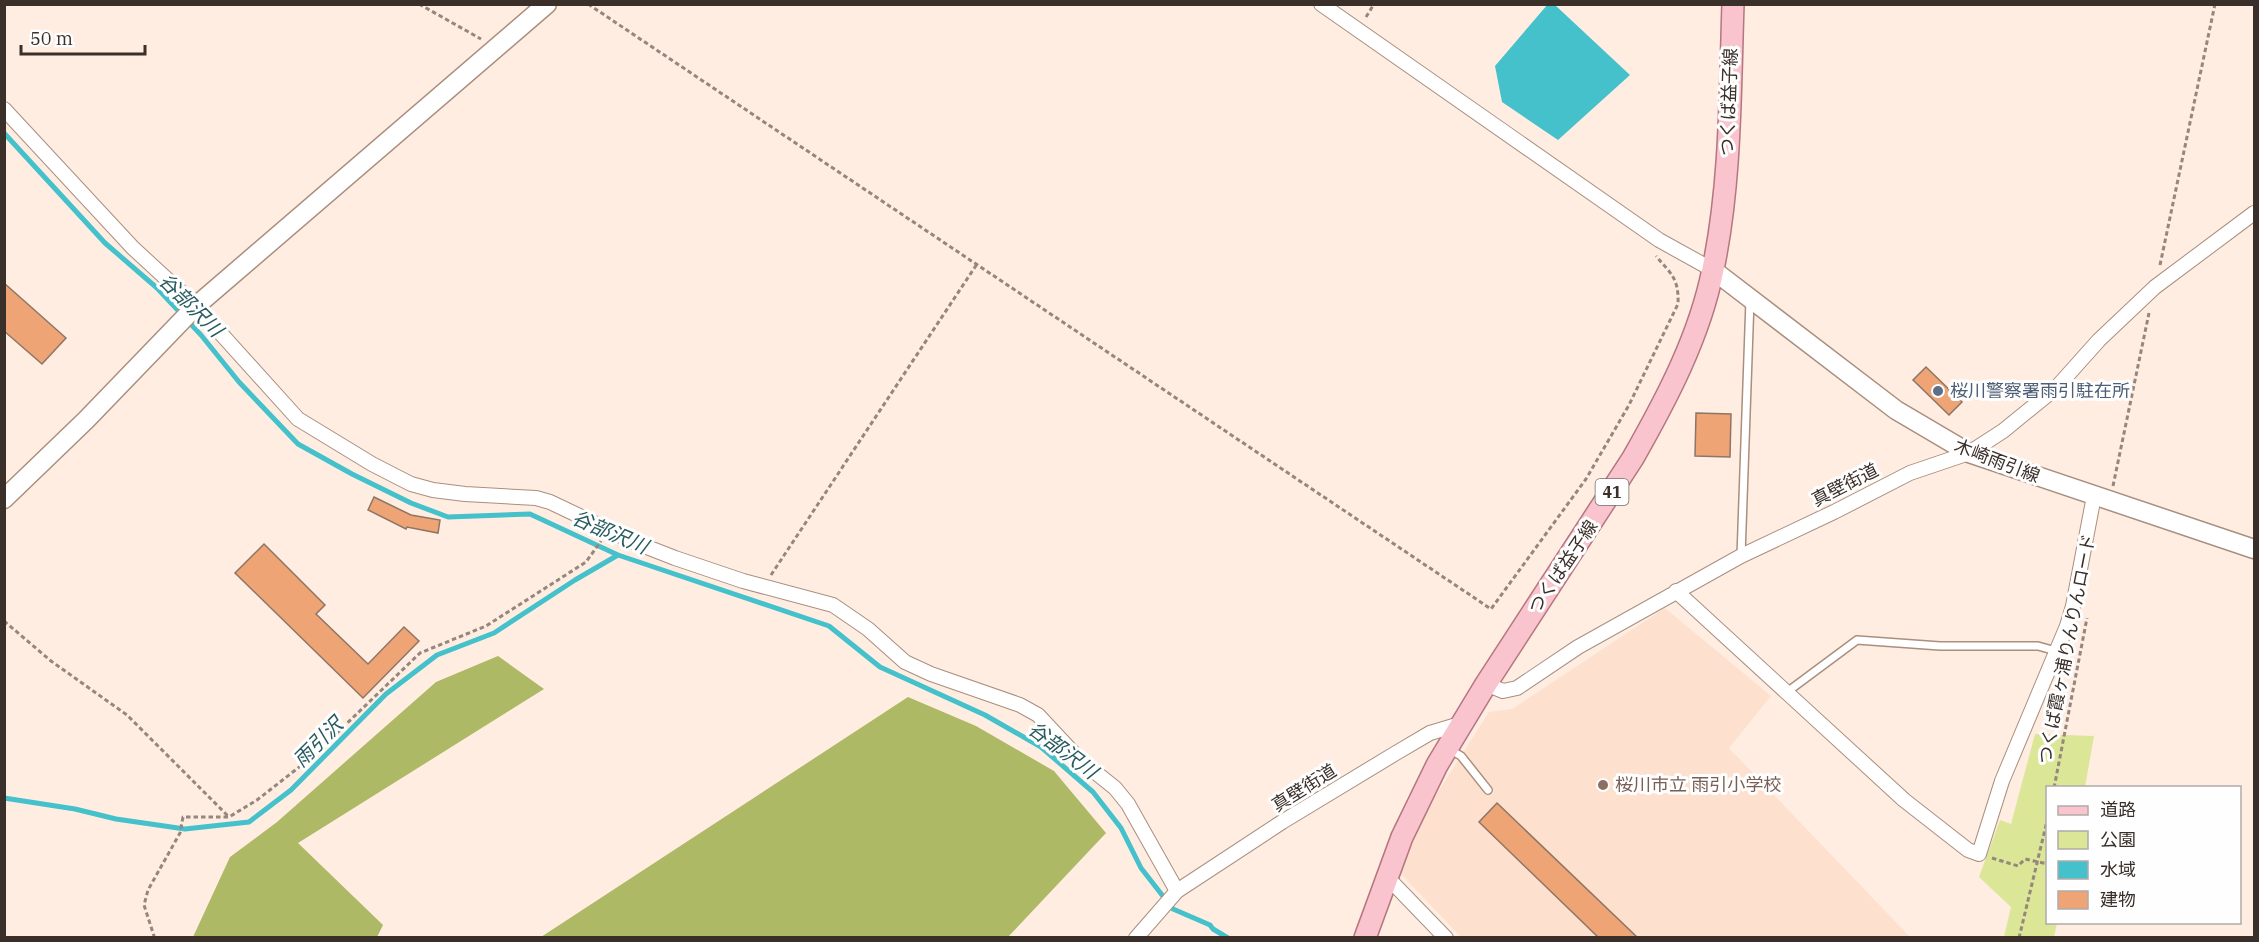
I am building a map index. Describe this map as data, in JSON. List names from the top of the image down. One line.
{"streets":{"main road":["つくば益子線","41"],"street":["木崎雨引線","真壁街道"],"path":["つくば霞ヶ浦りんりんロード"]},"crossings":[["つくば益子線","木崎雨引線"],["つくば益子線","真壁街道"],["木崎雨引線","真壁街道"]],"water":["谷部沢川","雨引沢"],"places":["桜川警察署雨引駐在所","桜川市立 雨引小学校"],"legend":["道路","公園","水域","建物"],"scale_bar":"50 m"}
